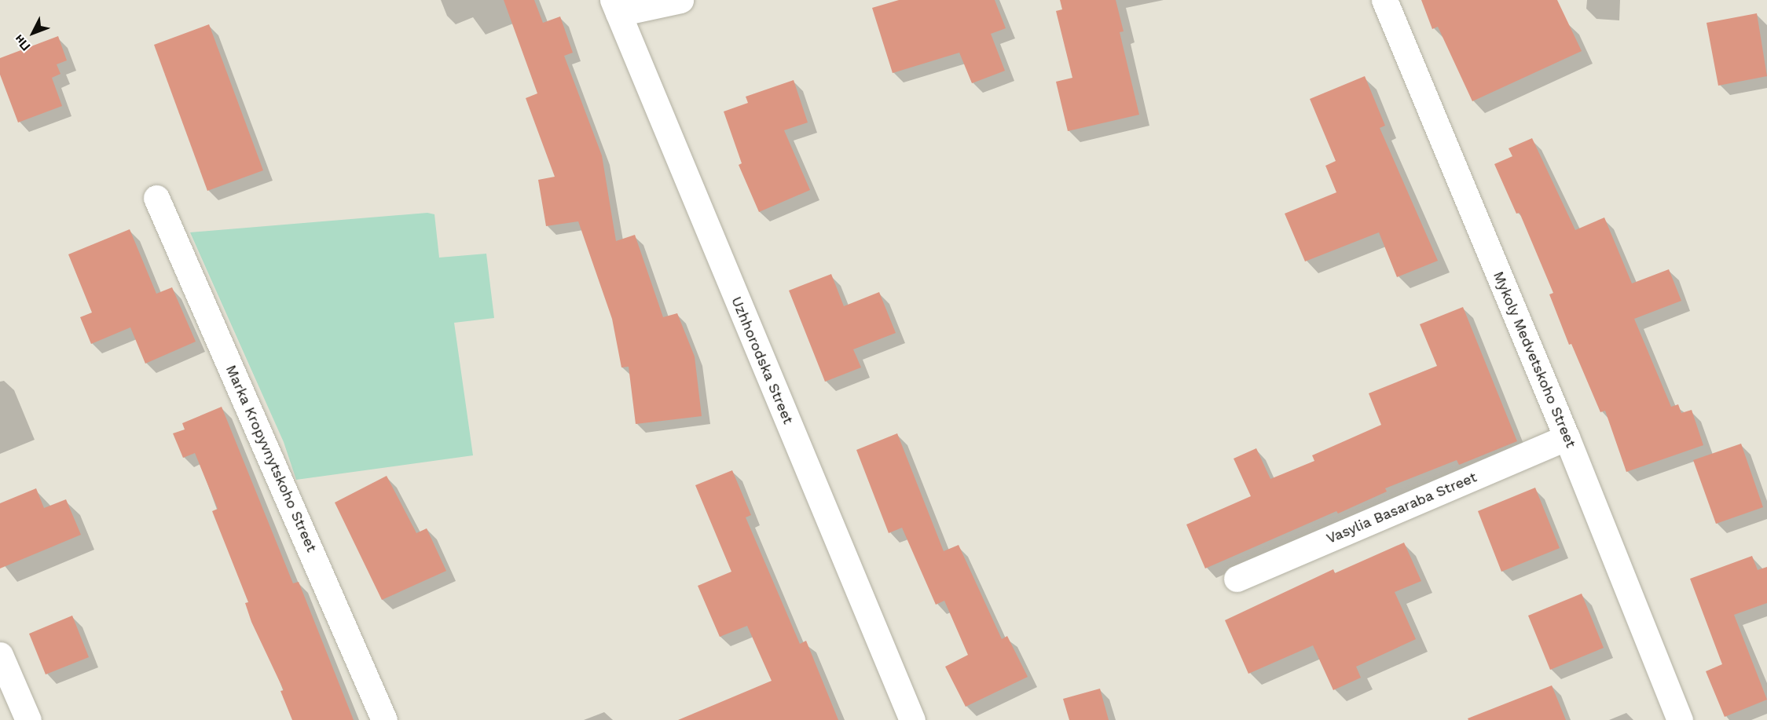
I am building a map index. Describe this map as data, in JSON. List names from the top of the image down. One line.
{"streets":{"street":["Mykoly Medvetskoho Street","Uzhhorodska Street","Marka Kropyvnytskoho Street","Vasylia Basaraba Street"]},"crossings":[["Mykoly Medvetskoho Street","Vasylia Basaraba Street"]],"north":"bottom left"}
